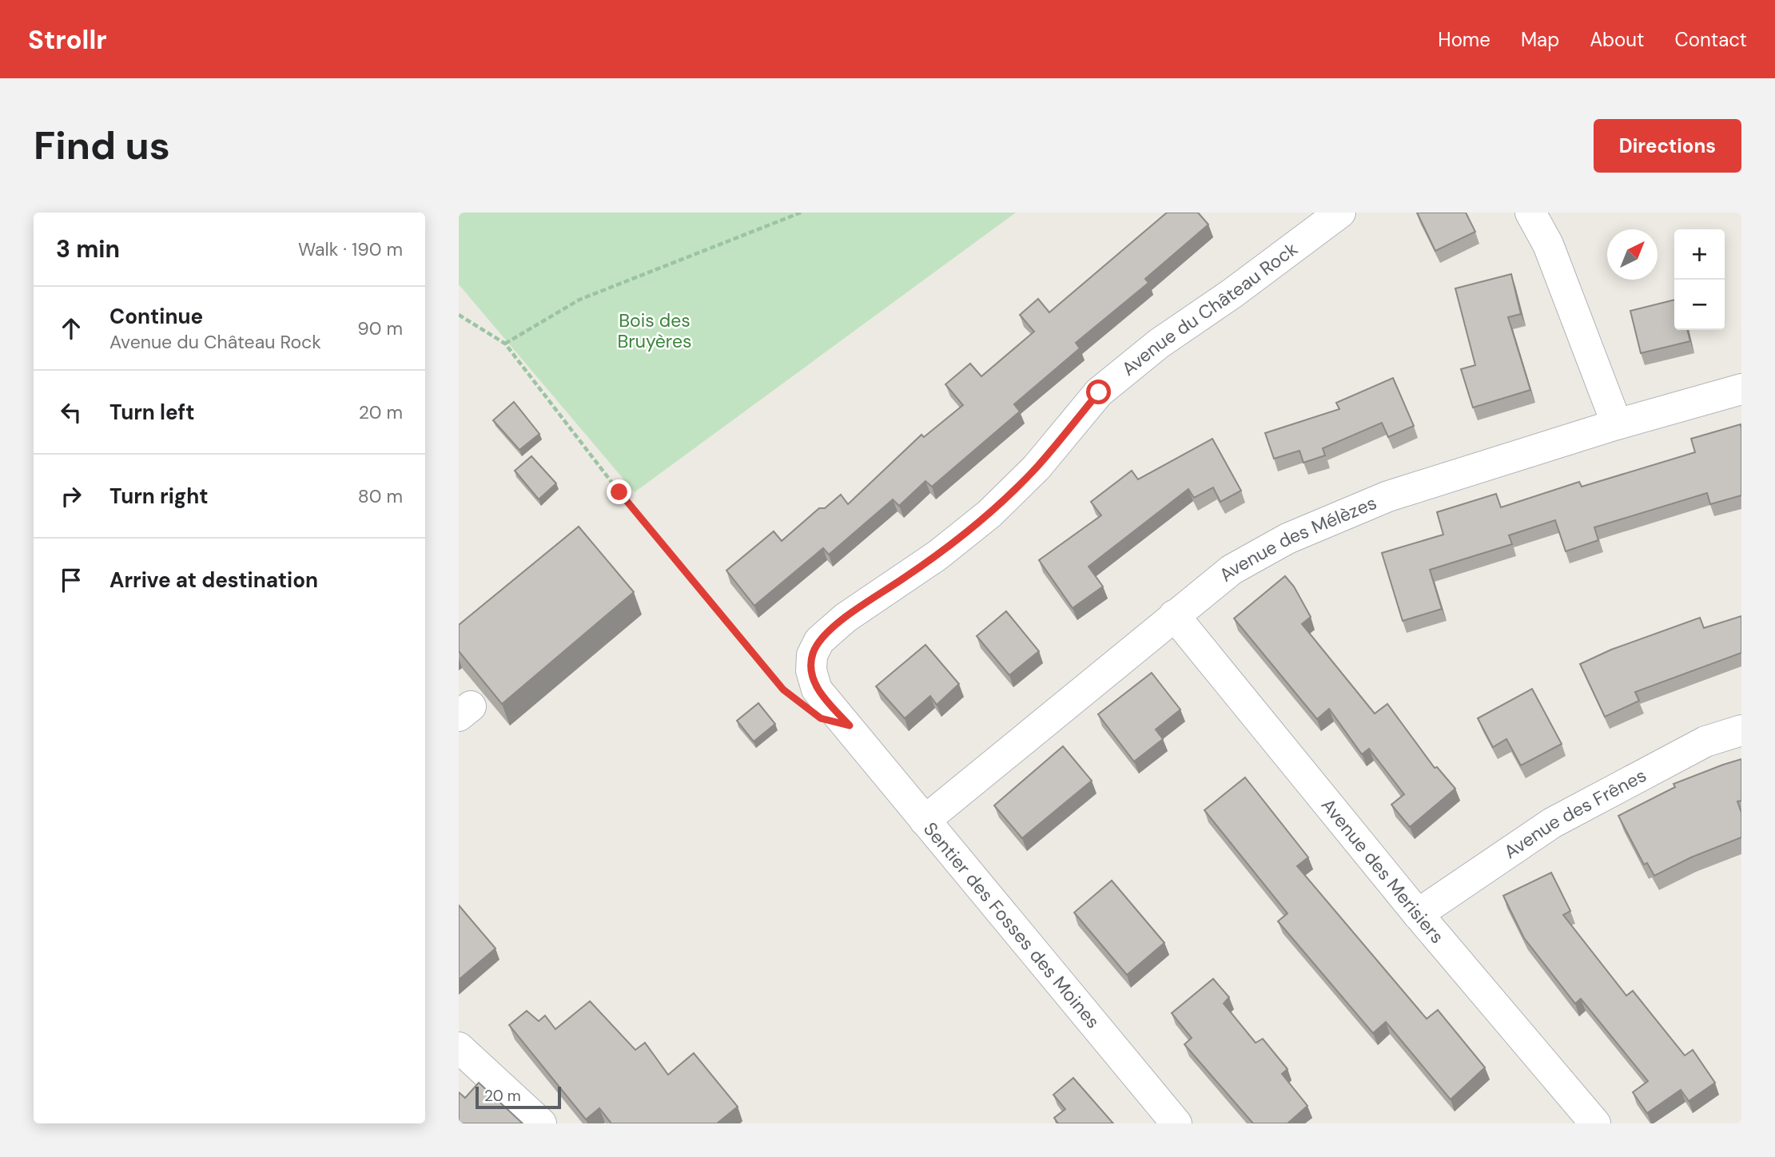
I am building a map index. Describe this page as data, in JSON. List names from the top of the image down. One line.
{"streets":{"street":["Avenue du Château Rock","Avenue des Mélèzes","Avenue des Frênes","Avenue des Merisiers","Sentier des Fosses des Moines"]},"crossings":[["Avenue du Château Rock","Sentier des Fosses des Moines"],["Avenue des Mélèzes","Avenue des Merisiers"],["Avenue des Mélèzes","Sentier des Fosses des Moines"],["Avenue des Frênes","Avenue des Merisiers"]],"parks":["Bois des Bruyères"],"scale_bar":"20 m","north":"top right","page":{"header":"Strollr","nav":["Home","Map","About","Contact"],"buttons":"Directions","title":"Find us","heading":["3 min","Walk · 190 m"],"map_buttons":["+","−"],"list":[["Continue","Avenue du Château Rock","90 m"],["Turn left","20 m"],["Turn right","80 m"],"Arrive at destination"],"scale":"20 m"}}
